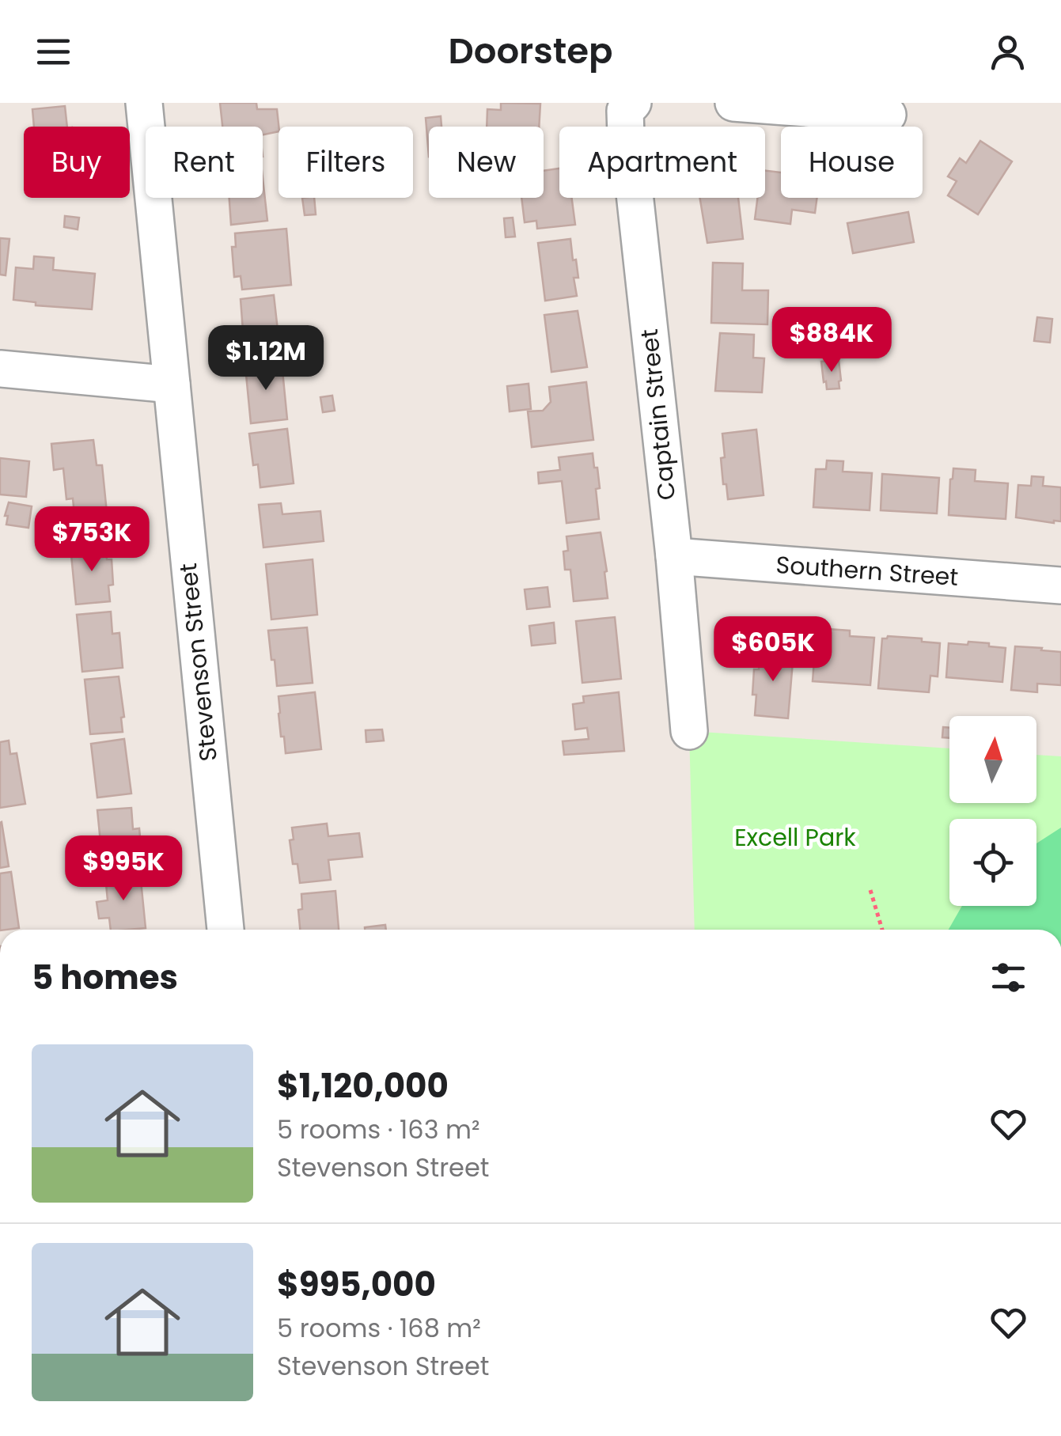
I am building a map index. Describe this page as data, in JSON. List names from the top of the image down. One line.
{"streets":{"street":["Captain Street","Southern Street","Stevenson Street"]},"crossings":[["Captain Street","Southern Street"]],"parks":["Excell Park"],"north":"top","page":{"header":"Doorstep","chip":["Buy","Rent","Filters","New","Apartment","House"],"price":["$884K","$1.12M","$753K","$605K","$995K"],"heading":"5 homes","list":[{"name":"$1,120,000","note":"5 rooms · 163 m² · Stevenson Street"},{"name":"$995,000","note":"5 rooms · 168 m² · Stevenson Street"}]}}
